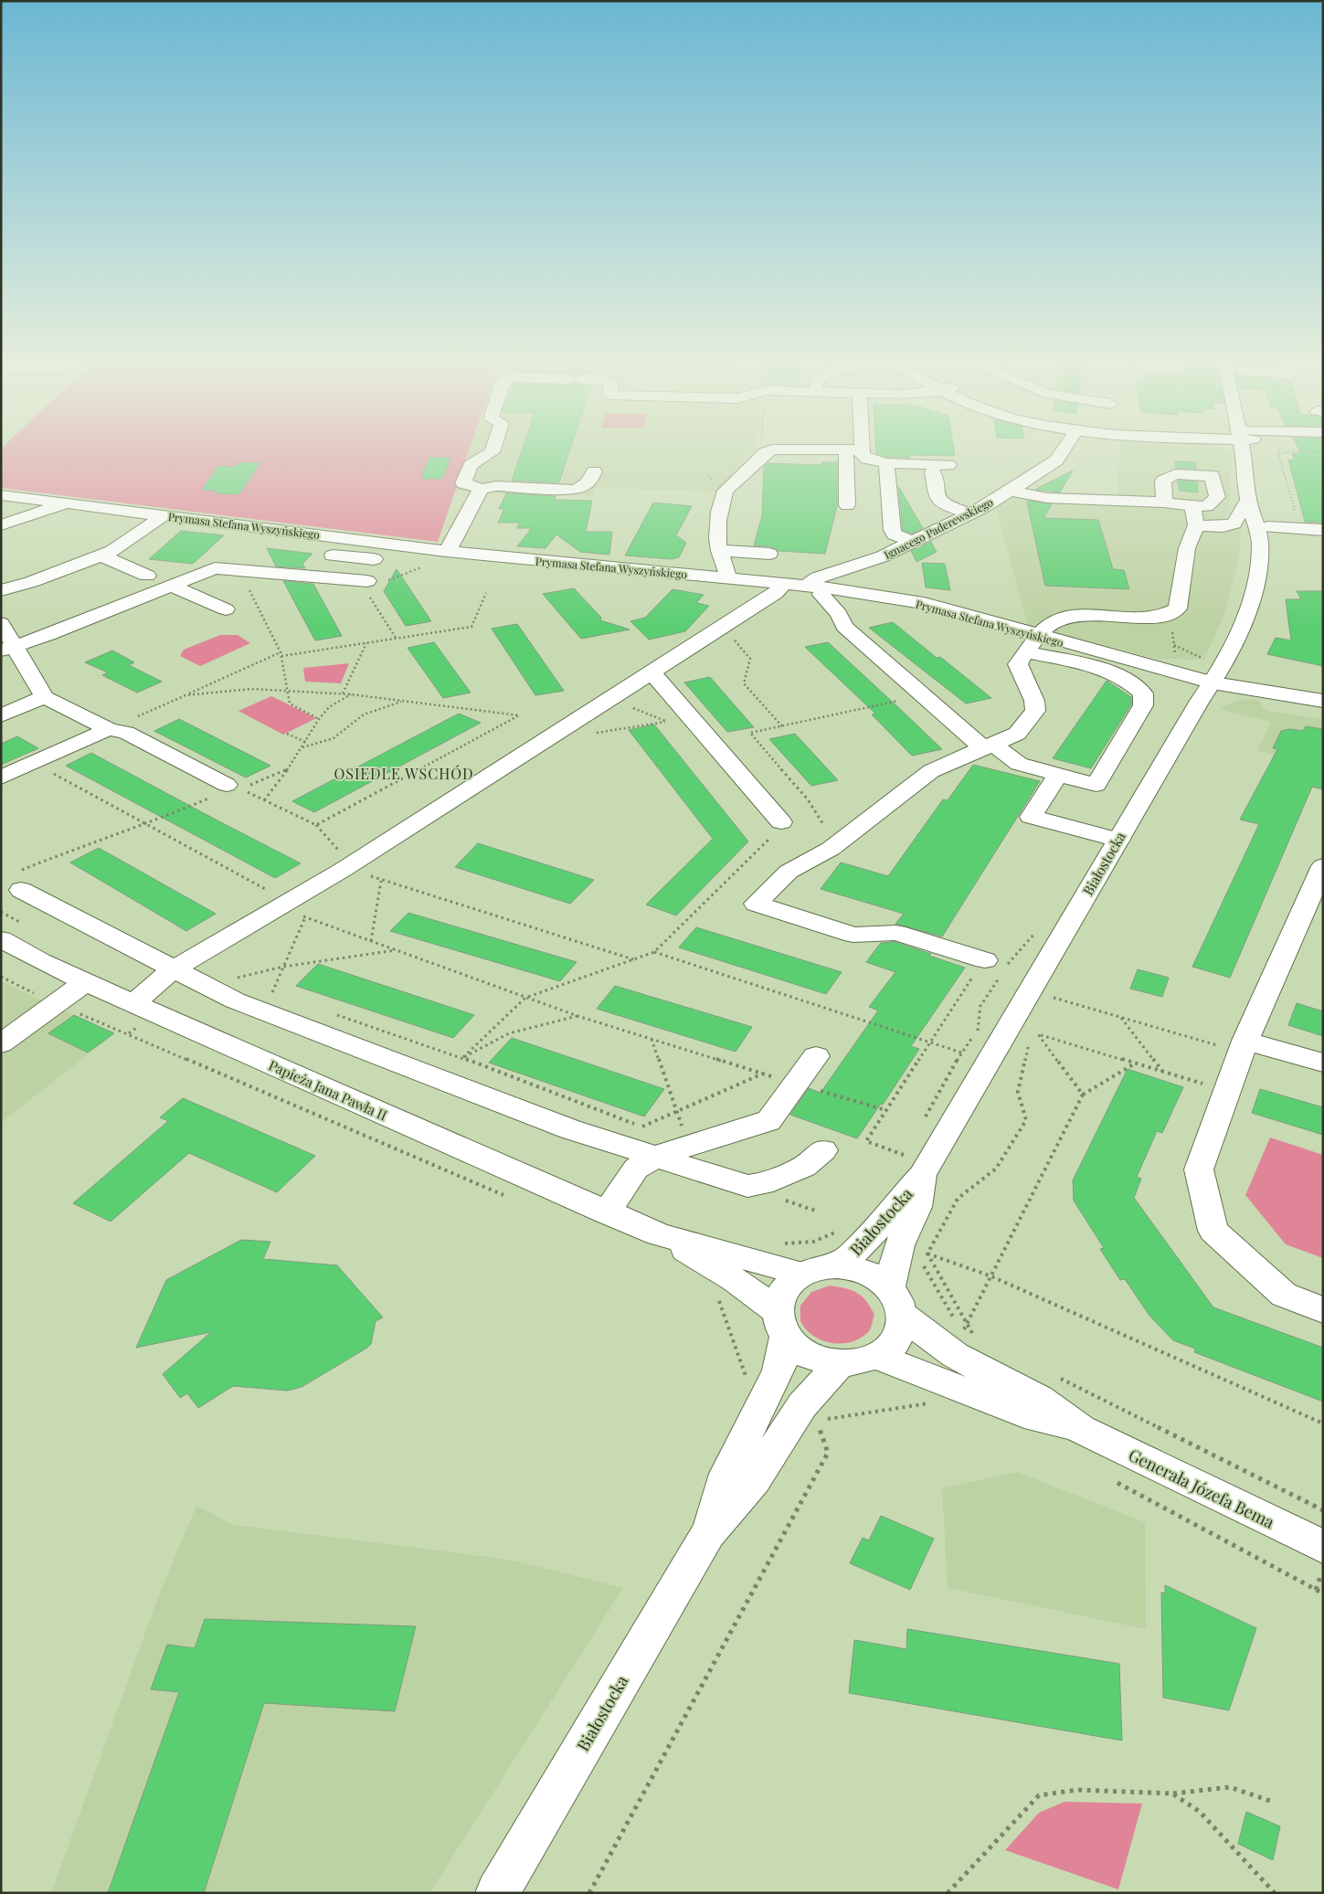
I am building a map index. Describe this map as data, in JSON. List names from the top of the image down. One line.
{"streets":{"street":["Prymasa Stefana Wyszyńskiego","Ignacego Paderewskiego","Białostocka","Papieża Jana Pawła II","Generała Józefa Bema"]},"crossings":[["Prymasa Stefana Wyszyńskiego","Ignacego Paderewskiego"],["Prymasa Stefana Wyszyńskiego","Białostocka"],["Białostocka","Papieża Jana Pawła II"],["Białostocka","Generała Józefa Bema"],["Papieża Jana Pawła II","Generała Józefa Bema"]],"districts":["OSIEDLE WSCHÓD"]}
